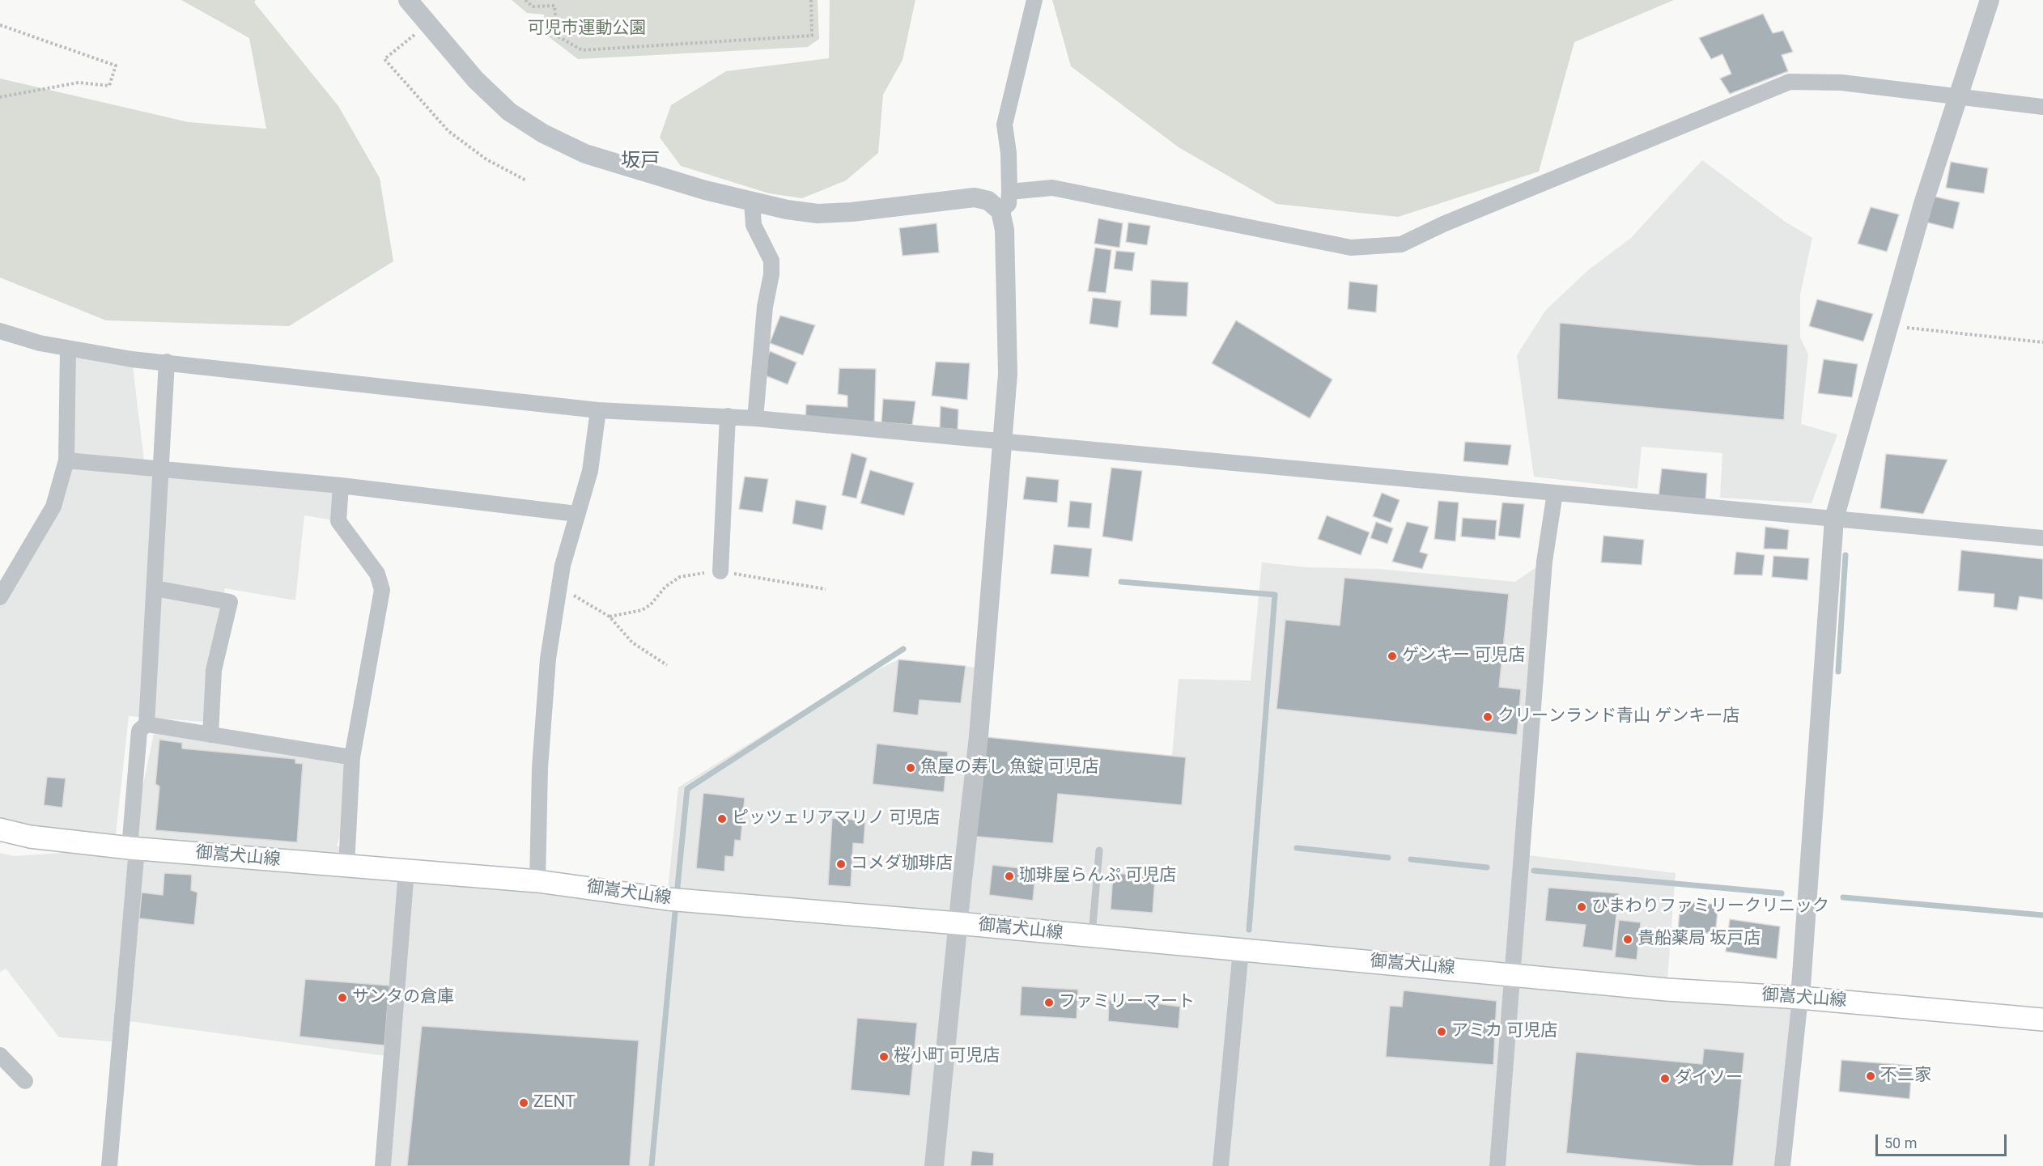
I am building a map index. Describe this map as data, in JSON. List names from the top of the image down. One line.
{"streets":{"main road":["御嵩犬山線"]},"districts":["坂戸"],"parks":["可児市運動公園"],"places":["ゲンキー 可児店","クリーンランド青山 ゲンキー店","魚屋の寿し 魚錠 可児店","ピッツェリアマリノ 可児店","コメダ珈琲店","珈琲屋らんぷ 可児店","ひまわりファミリークリニック","貴船薬局 坂戸店","サンタの倉庫","ファミリーマート","アミカ 可児店","桜小町 可児店","不二家","ダイソー","ZENT"],"scale_bar":"50 m"}
